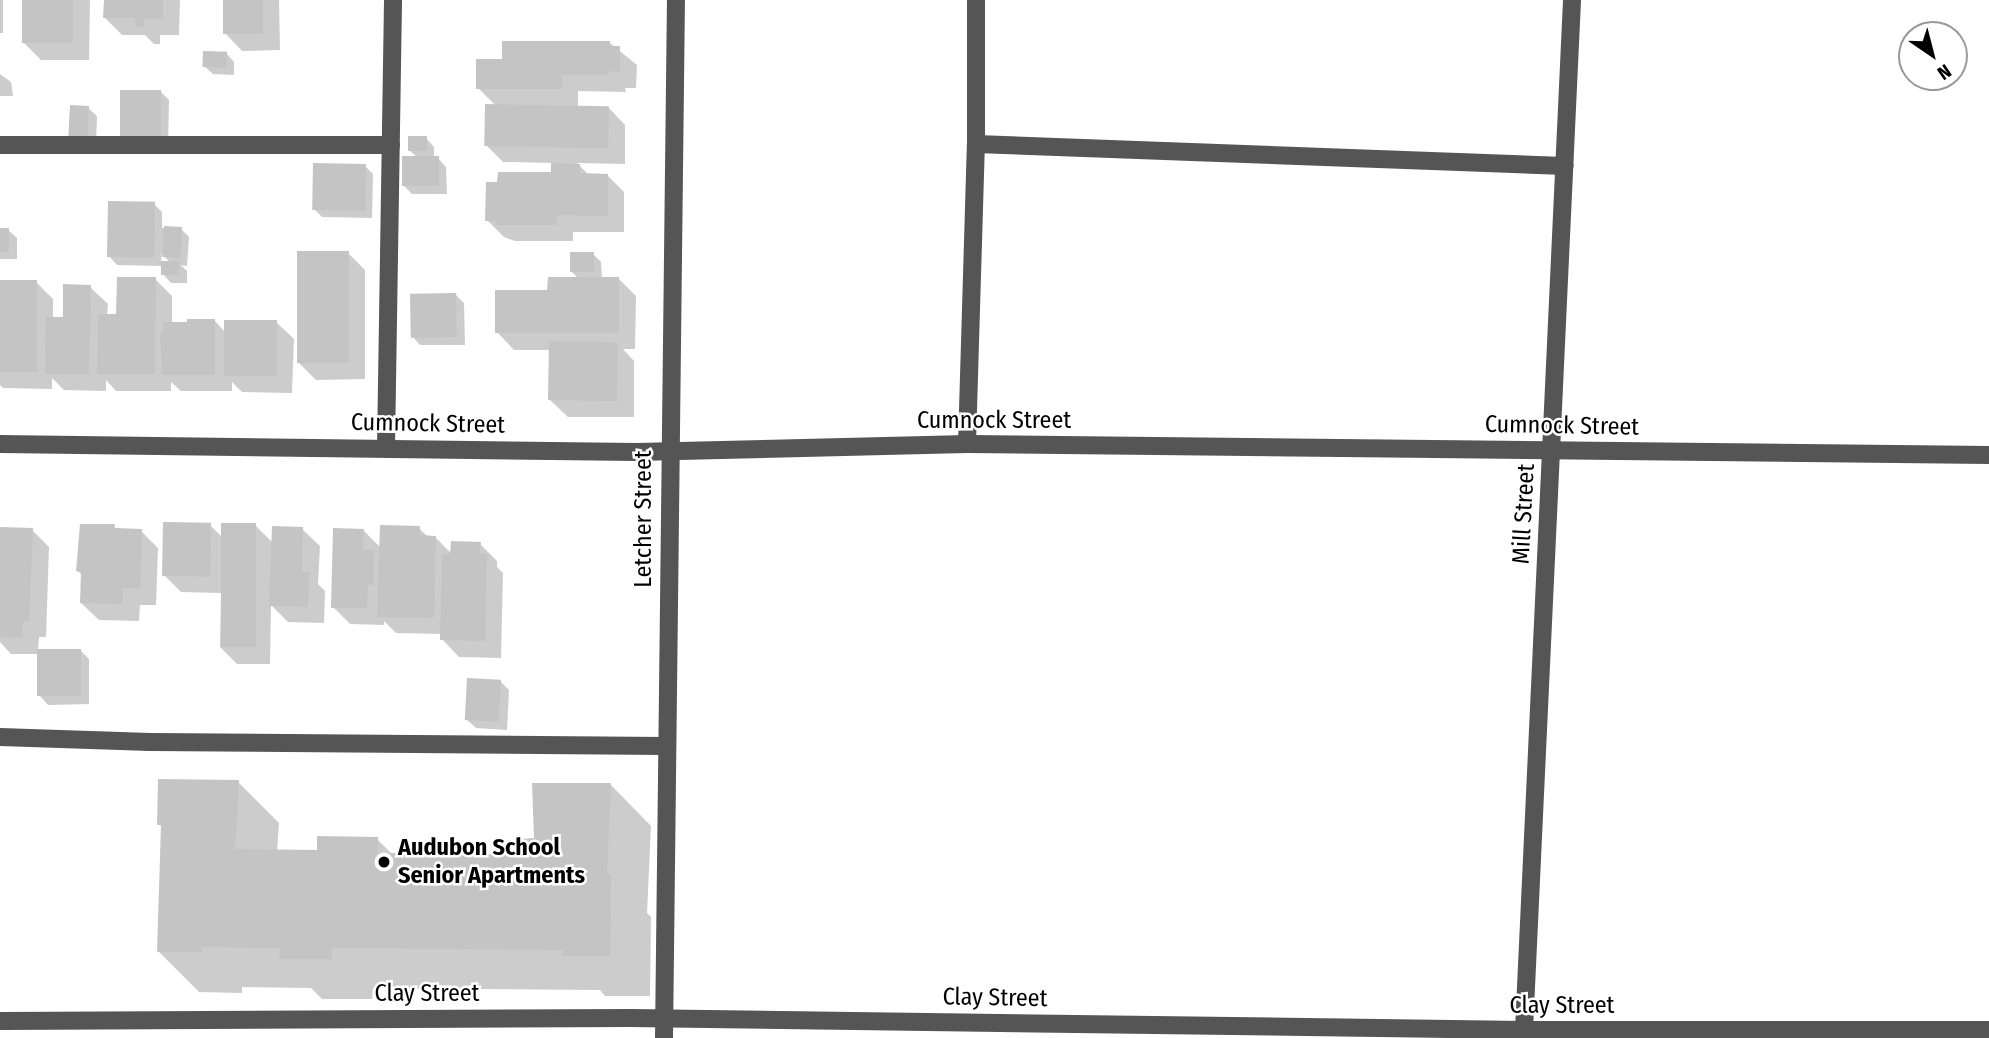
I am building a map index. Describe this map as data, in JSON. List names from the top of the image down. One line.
{"streets":{"street":["Cumnock Street","Mill Street","Letcher Street","Clay Street"]},"crossings":[["Cumnock Street","Mill Street"],["Cumnock Street","Letcher Street"],["Mill Street","Clay Street"],["Letcher Street","Clay Street"]],"places":["Audubon School Senior Apartments"],"north":"bottom right"}
